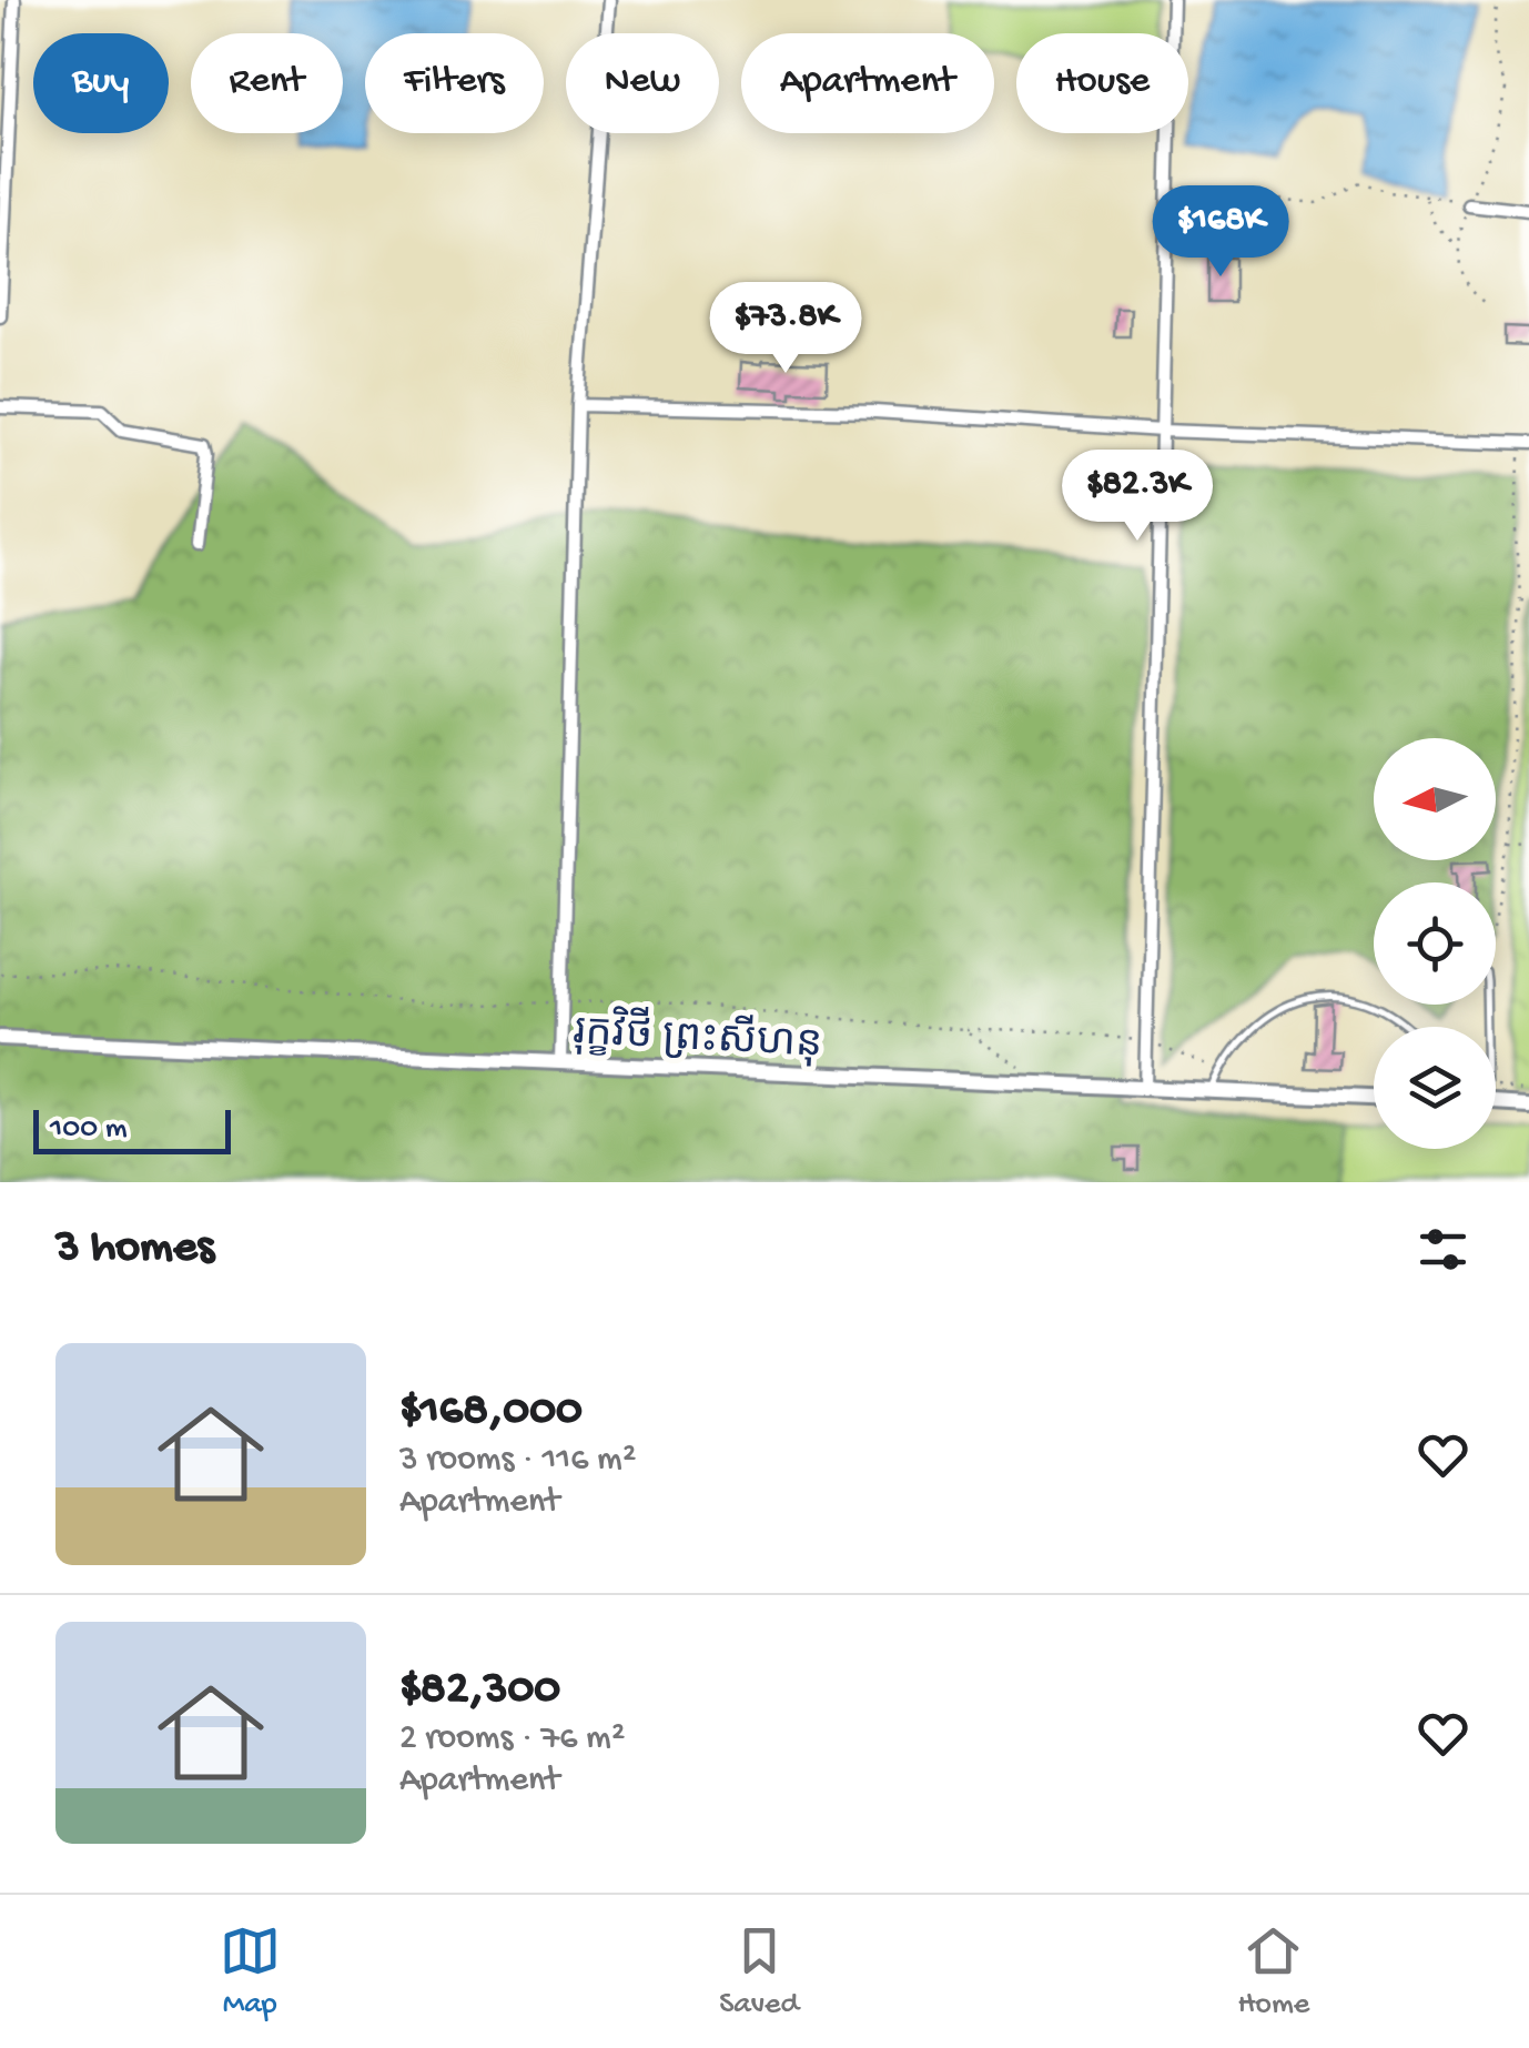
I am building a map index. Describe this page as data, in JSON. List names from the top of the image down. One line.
{"streets":{"street":["រុក្ខវិថី ព្រះសីហនុ"]},"scale_bar":"100 m","north":"left","page":{"chip":["Buy","Rent","Filters","New","Apartment","House"],"price":["$168K","$73.8K","$82.3K"],"scale":"100 m","heading":"3 homes","list":[{"name":"$168,000","note":"3 rooms · 116 m² · Apartment"},{"name":"$82,300","note":"2 rooms · 76 m² · Apartment"}],"tabs":["Map","Saved","Home"]}}
